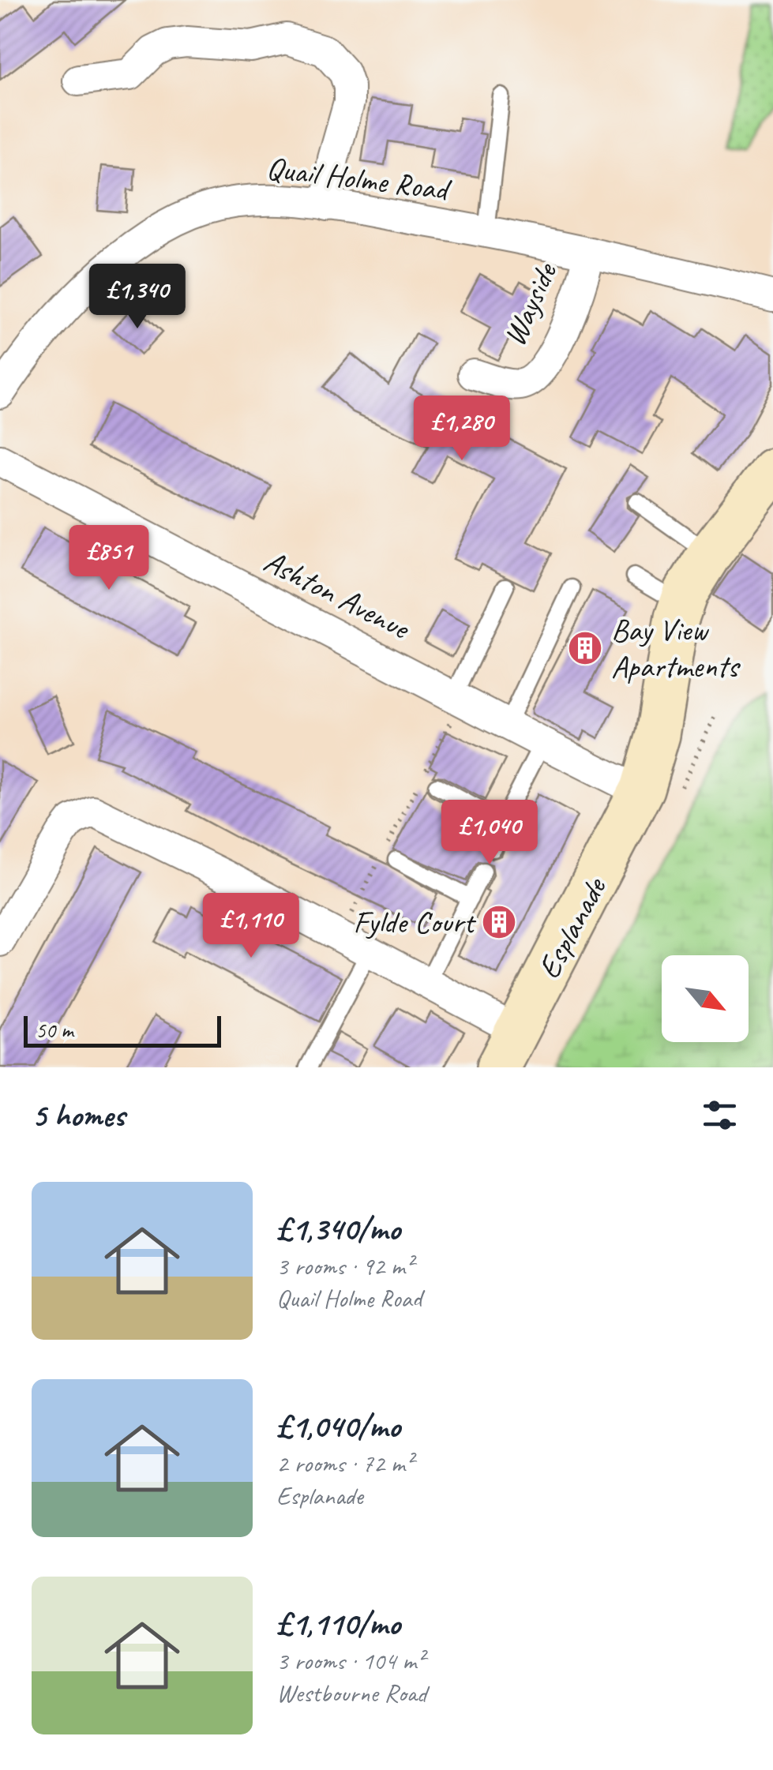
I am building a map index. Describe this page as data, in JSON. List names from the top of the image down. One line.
{"streets":{"main road":["Esplanade"],"street":["Quail Holme Road","Wayside","Ashton Avenue"]},"crossings":[["Quail Holme Road","Wayside"],["Ashton Avenue","Esplanade"]],"places":{"building":["Bay View Apartments","Fylde Court"]},"scale_bar":"50 m","north":"bottom right","page":{"price":["£1,340","£1,280","£851","£1,040","£1,110"],"scale":"50 m","heading":"5 homes","list":[{"name":"£1,340/mo","note":"3 rooms · 92 m² · Quail Holme Road"},{"name":"£1,040/mo","note":"2 rooms · 72 m² · Esplanade"},{"name":"£1,110/mo","note":"3 rooms · 104 m² · Westbourne Road"}]}}
